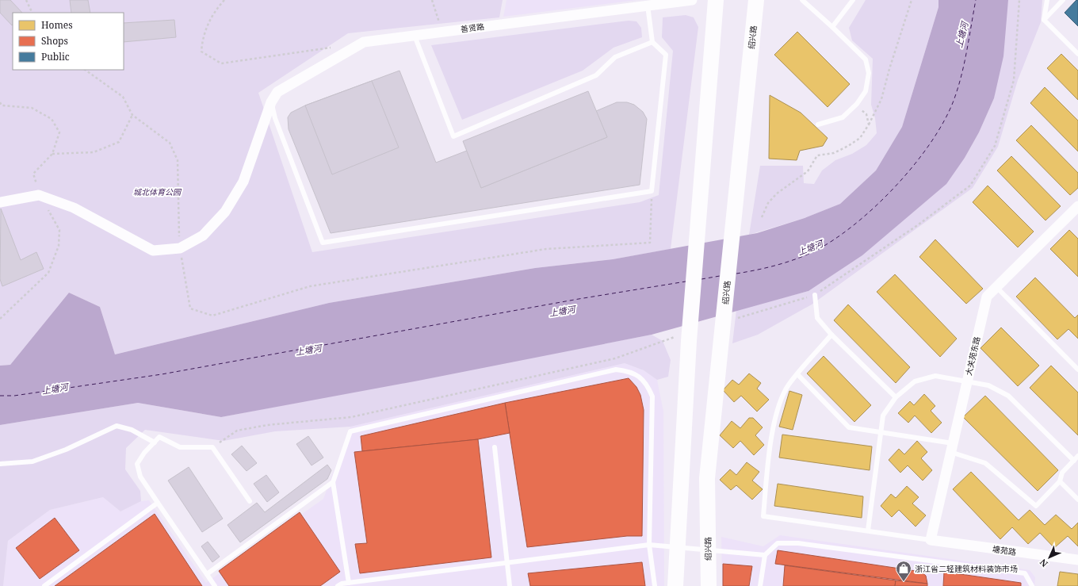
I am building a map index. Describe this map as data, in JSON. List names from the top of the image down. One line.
{"streets":{"main road":["绍兴路"],"street":["善贤路","大关苑东路","塘苑路"]},"crossings":[["大关苑东路","塘苑路"]],"water":["上塘河"],"parks":["城北体育公园"],"places":{"shop":["浙江省二轻建筑材料装饰市场"]},"legend":["Homes","Shops","Public"],"north":"bottom left"}
